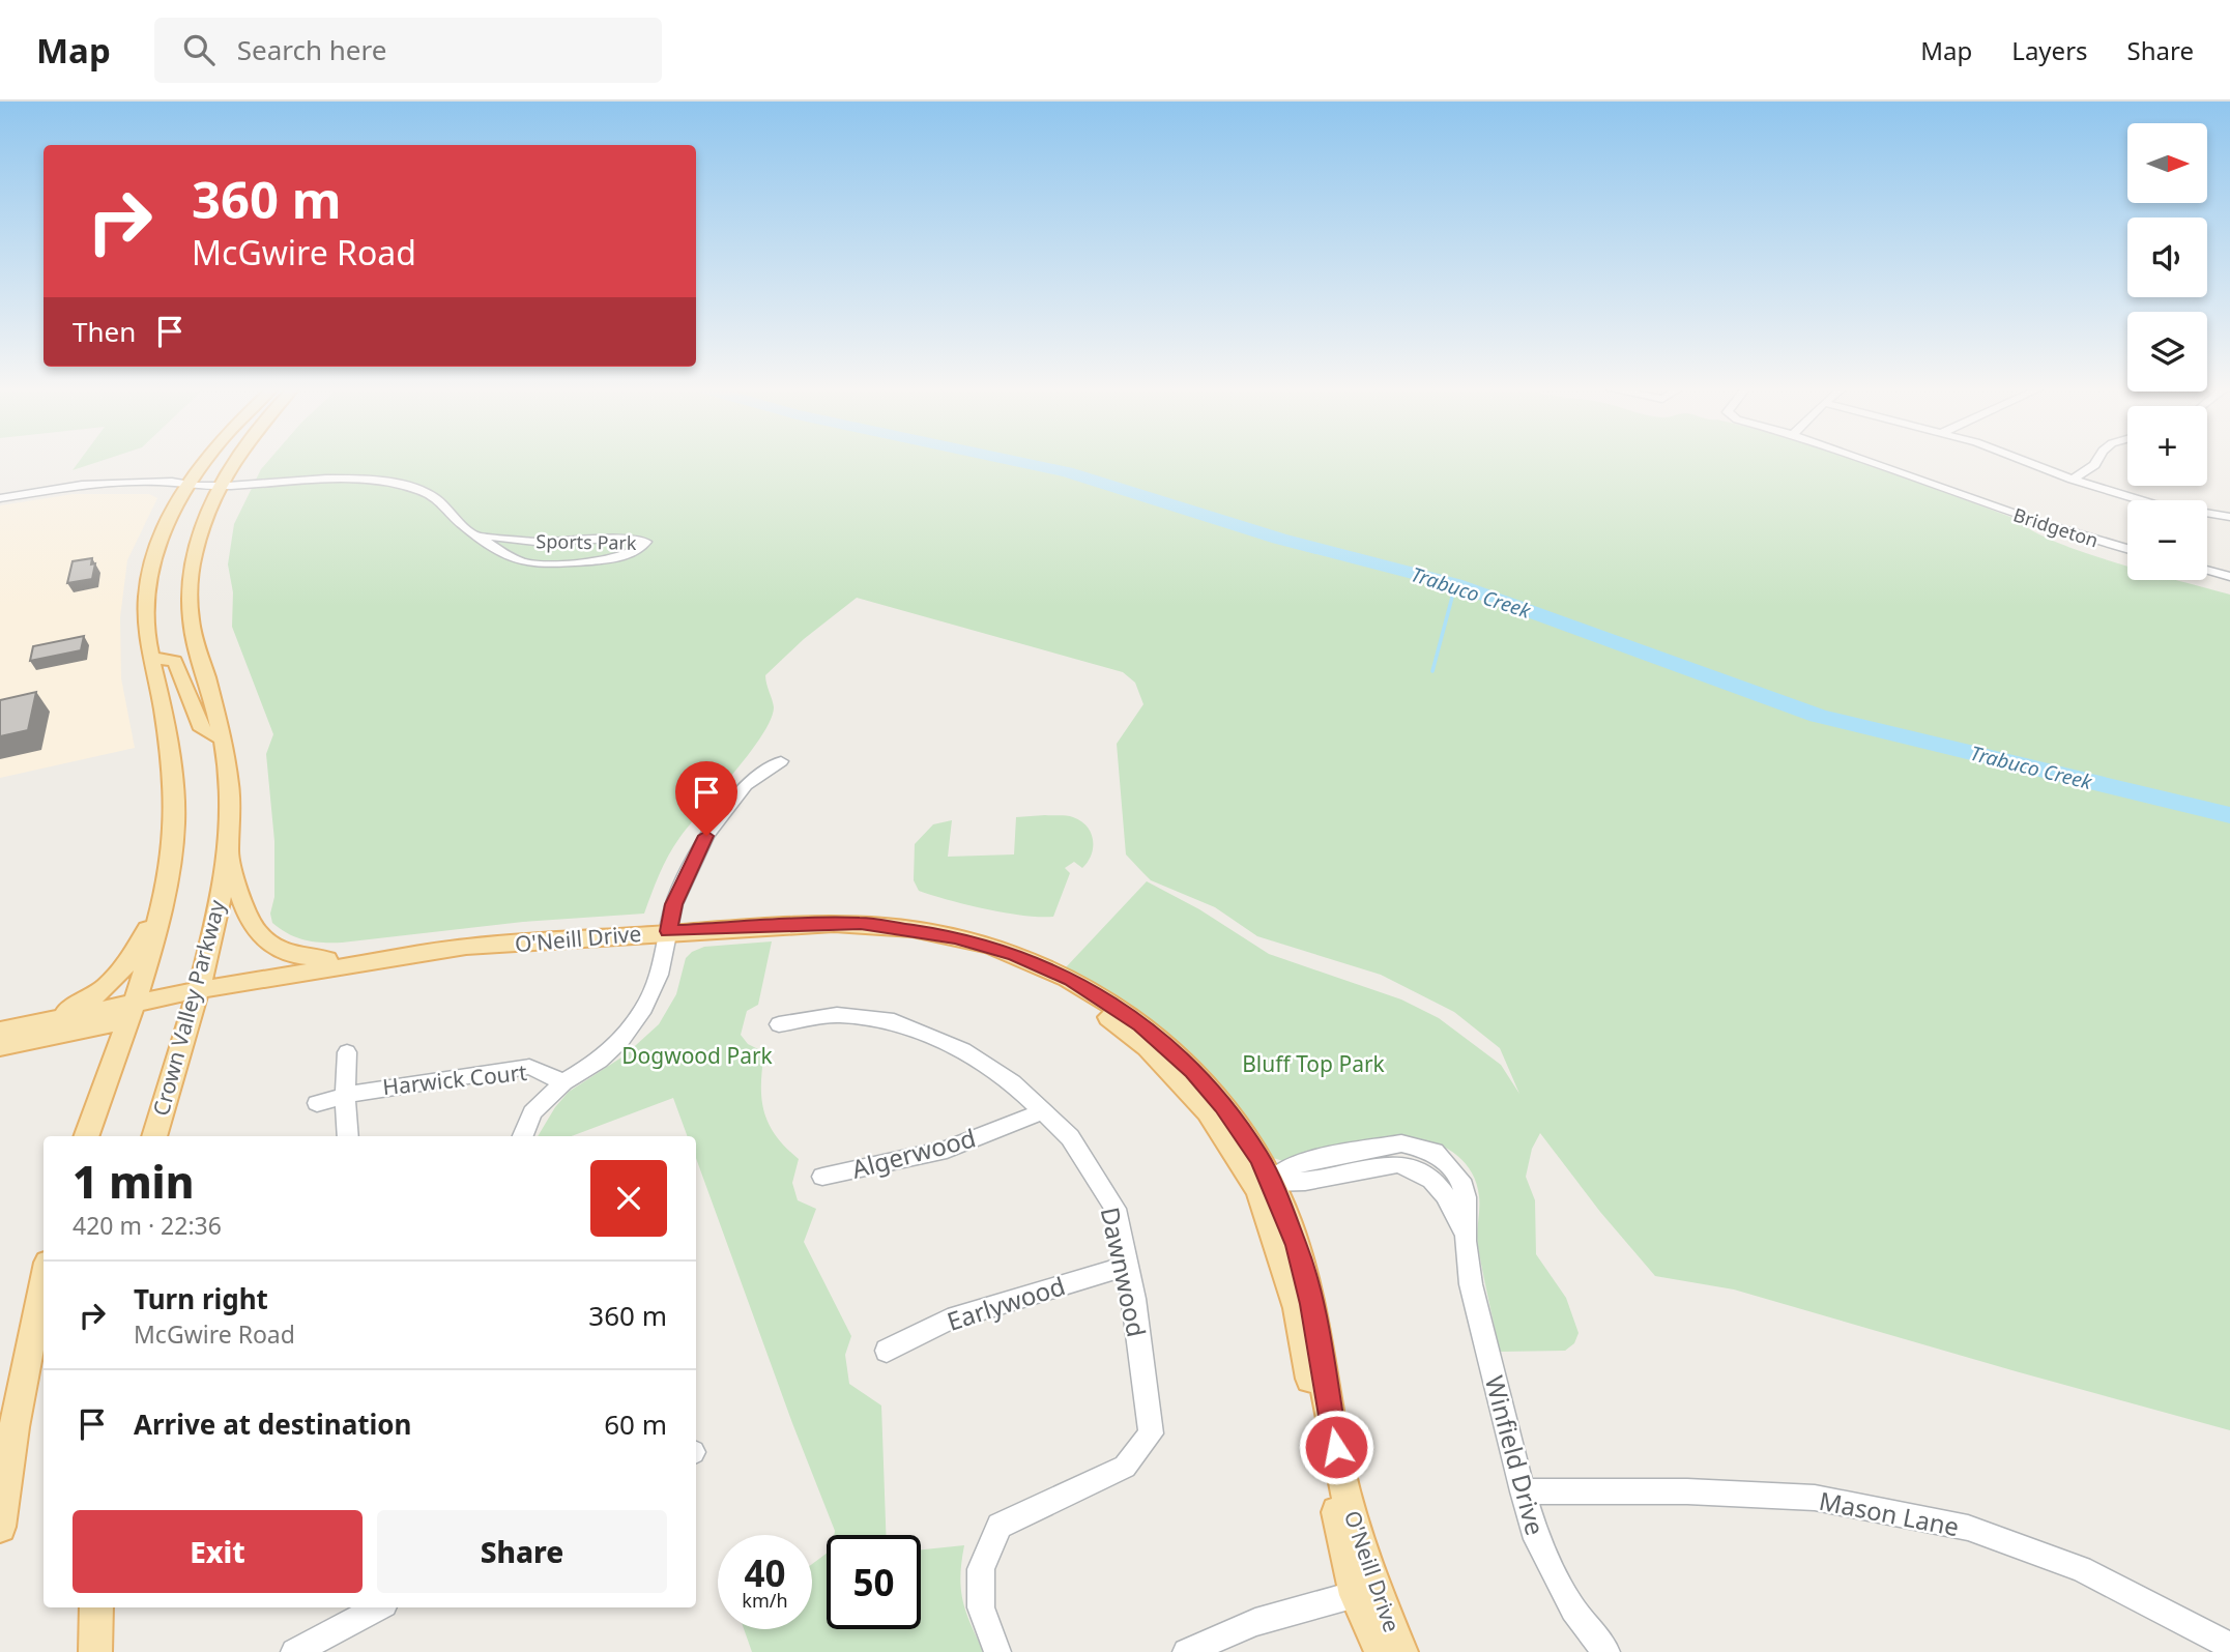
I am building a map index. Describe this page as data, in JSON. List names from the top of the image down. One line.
{"streets":{"main road":["O'Neill Drive","Crown Valley Parkway"],"street":["Bridgeton","Sports Park","Harwick Court","Algerwood","Dawnwood","Earlywood","Winfield Drive","Mason Lane"]},"crossings":[["Sports Park","Crown Valley Parkway"],["O'Neill Drive","Crown Valley Parkway"],["O'Neill Drive","Winfield Drive"],["Algerwood","Dawnwood"],["Dawnwood","Earlywood"],["Winfield Drive","Mason Lane"]],"water":["Trabuco Creek"],"parks":["Dogwood Park","Bluff Top Park"],"north":"right","page":{"header":"Map","search":"Search here","nav":["Map","Layers","Share"],"map_buttons":["+","−"],"turn":["360 m","McGwire Road"],"then":"Then","heading":["1 min","420 m · 22:36"],"list":[{"name":"Turn right","note":"McGwire Road","value":"360 m"},{"name":"Arrive at destination","value":"60 m"}],"buttons":["Exit","Share"],"speed":"40 km/h","limit":"50"}}
